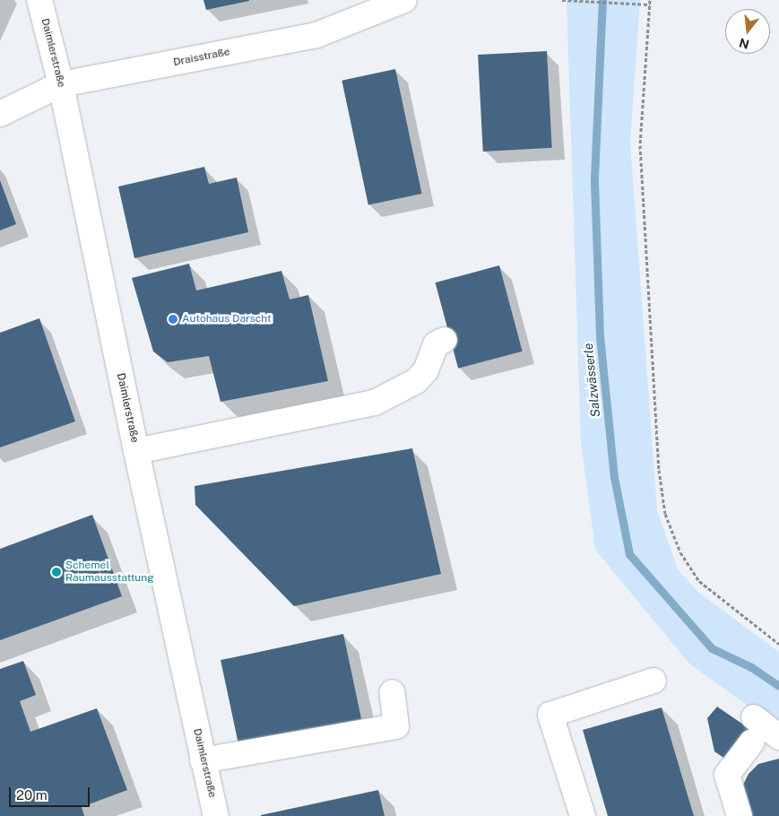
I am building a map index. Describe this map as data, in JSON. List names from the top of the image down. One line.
{"streets":{"street":["Daimlerstraße","Draisstraße"]},"crossings":[["Daimlerstraße","Draisstraße"]],"water":["Salzwässerle"],"places":["Autohaus Darscht","Schemel Raumausstattung"],"scale_bar":"20 m","north":"bottom"}
